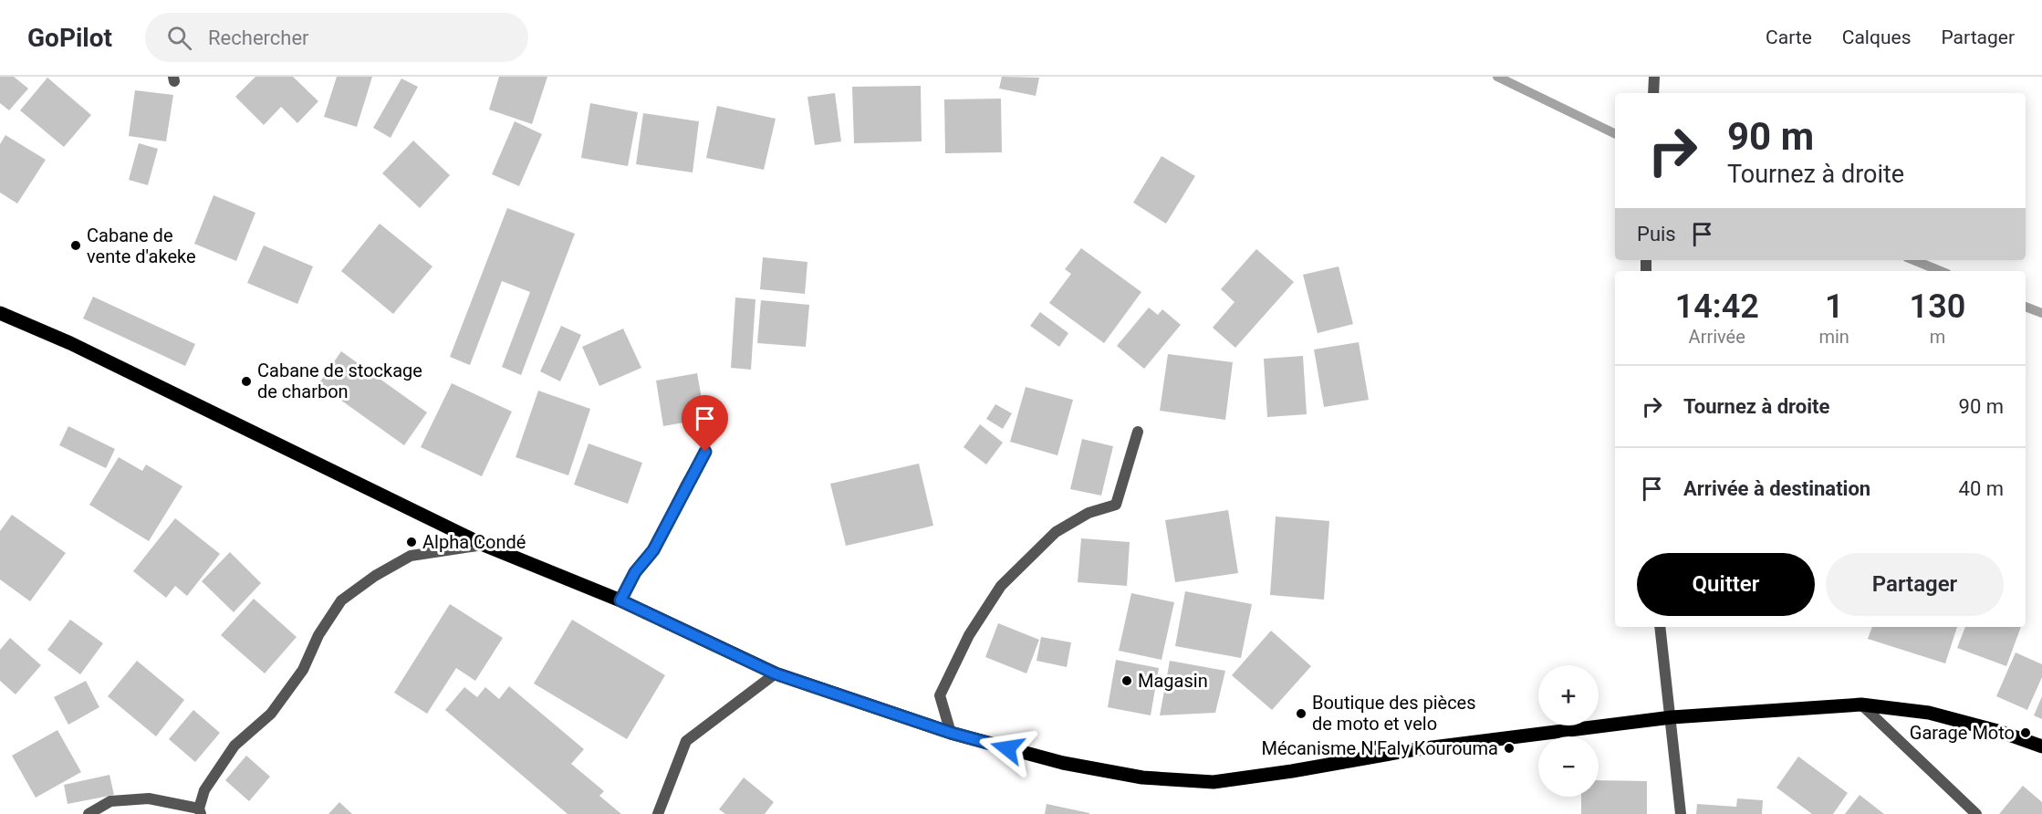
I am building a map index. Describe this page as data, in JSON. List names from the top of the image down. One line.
{"places":["Cabane de vente d'akeke","Cabane de stockage de charbon","Alpha Condé","Magasin","Boutique des pièces de moto et velo","Garage Moto","Mécanisme N'Faly Kourouma"],"page":{"header":"GoPilot","search":"Rechercher","nav":["Carte","Calques","Partager"],"turn":["90 m","Tournez à droite"],"then":"Puis","eta":["14:42","Arrivée","1","min","130","m"],"list":[{"name":"Tournez à droite","value":"90 m"},{"name":"Arrivée à destination","value":"40 m"}],"buttons":["Quitter","Partager"],"map_buttons":["+","−"]}}
